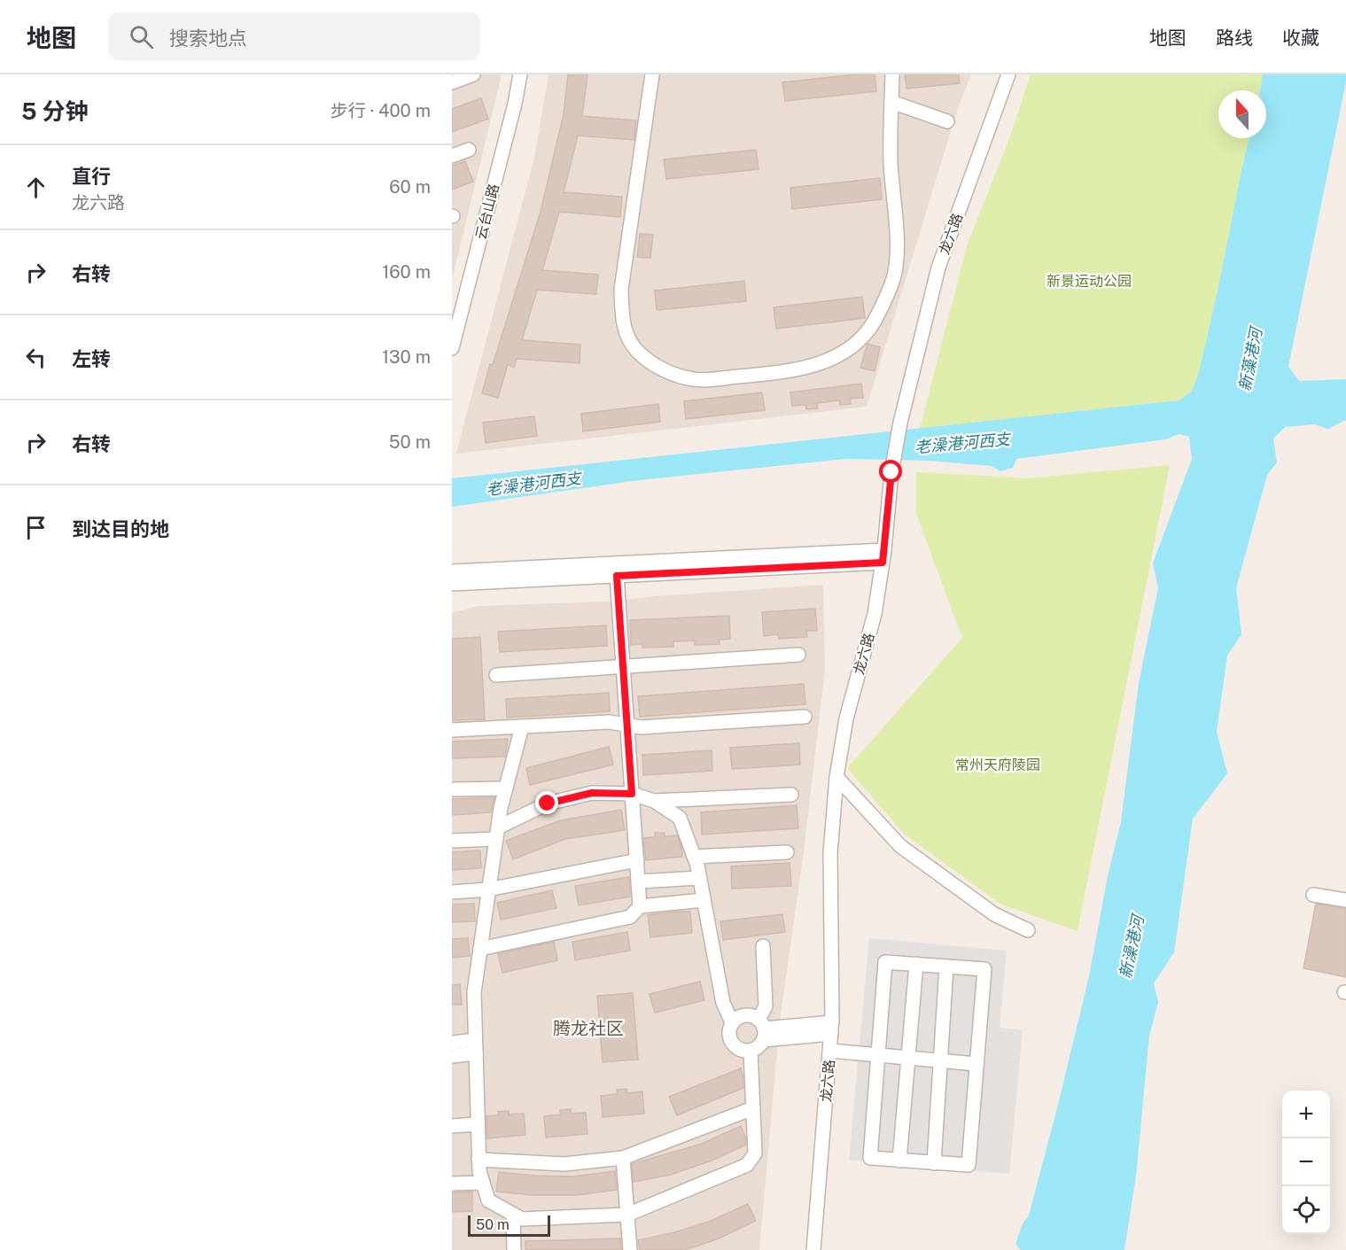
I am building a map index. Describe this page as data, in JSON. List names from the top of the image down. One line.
{"streets":{"street":["云台山路","龙六路"]},"districts":["腾龙社区"],"water":["新藻港河","老澡港河西支","新澡港河"],"parks":["新景运动公园","常州天府陵园"],"scale_bar":"50 m","north":"top","page":{"header":"地图","search":"搜索地点","nav":["地图","路线","收藏"],"heading":["5 分钟","步行 · 400 m"],"list":[["直行","龙六路","60 m"],["右转","160 m"],["左转","130 m"],["右转","50 m"],"到达目的地"],"map_buttons":["+","−"],"scale":"50 m"}}
